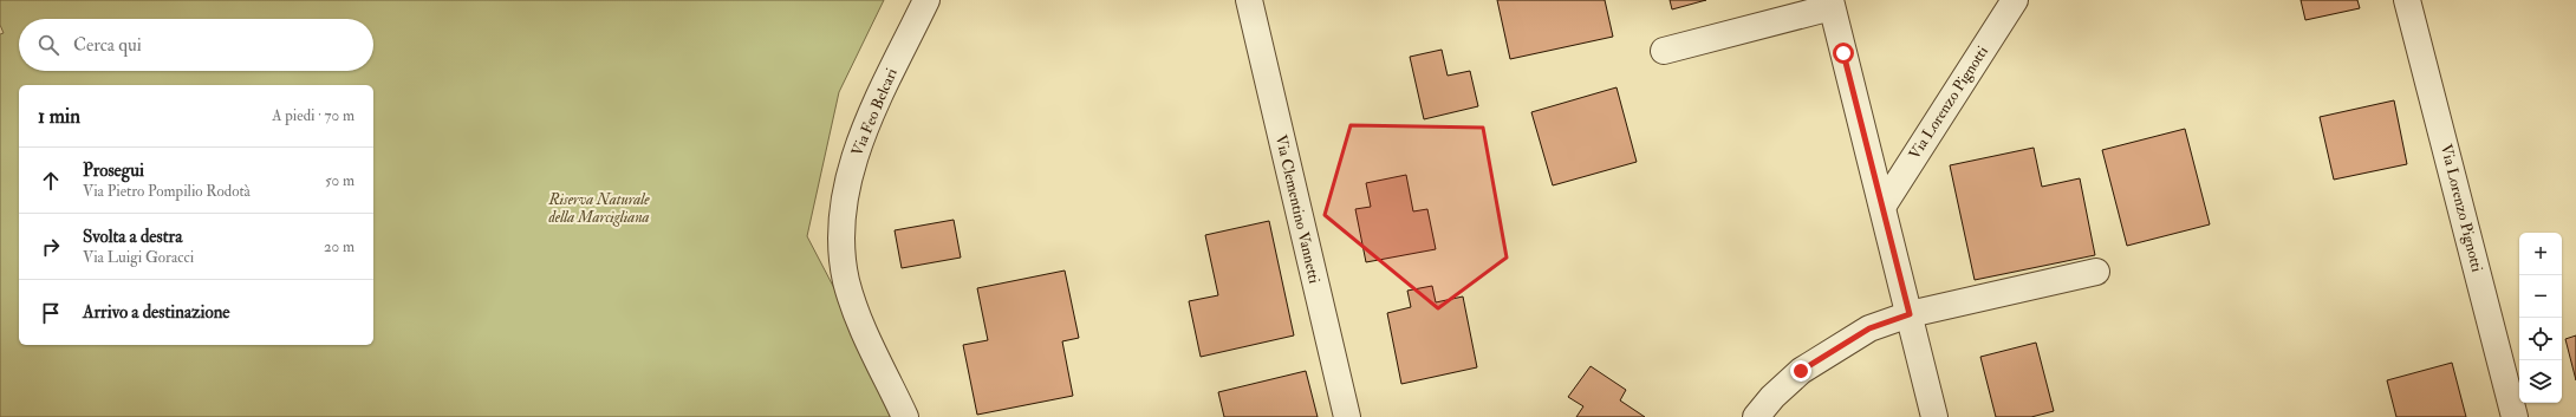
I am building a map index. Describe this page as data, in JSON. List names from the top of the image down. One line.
{"streets":{"street":["Via Lorenzo Pignotti","Via Feo Belcari","Via Clementino Vannetti"]},"parks":["Riserva Naturale della Marcigliana"],"page":{"search":"Cerca qui","heading":["1 min","A piedi · 70 m"],"list":[["Prosegui","Via Pietro Pompilio Rodotà","50 m"],["Svolta a destra","Via Luigi Goracci","20 m"],"Arrivo a destinazione"],"map_buttons":["+","−"]}}
